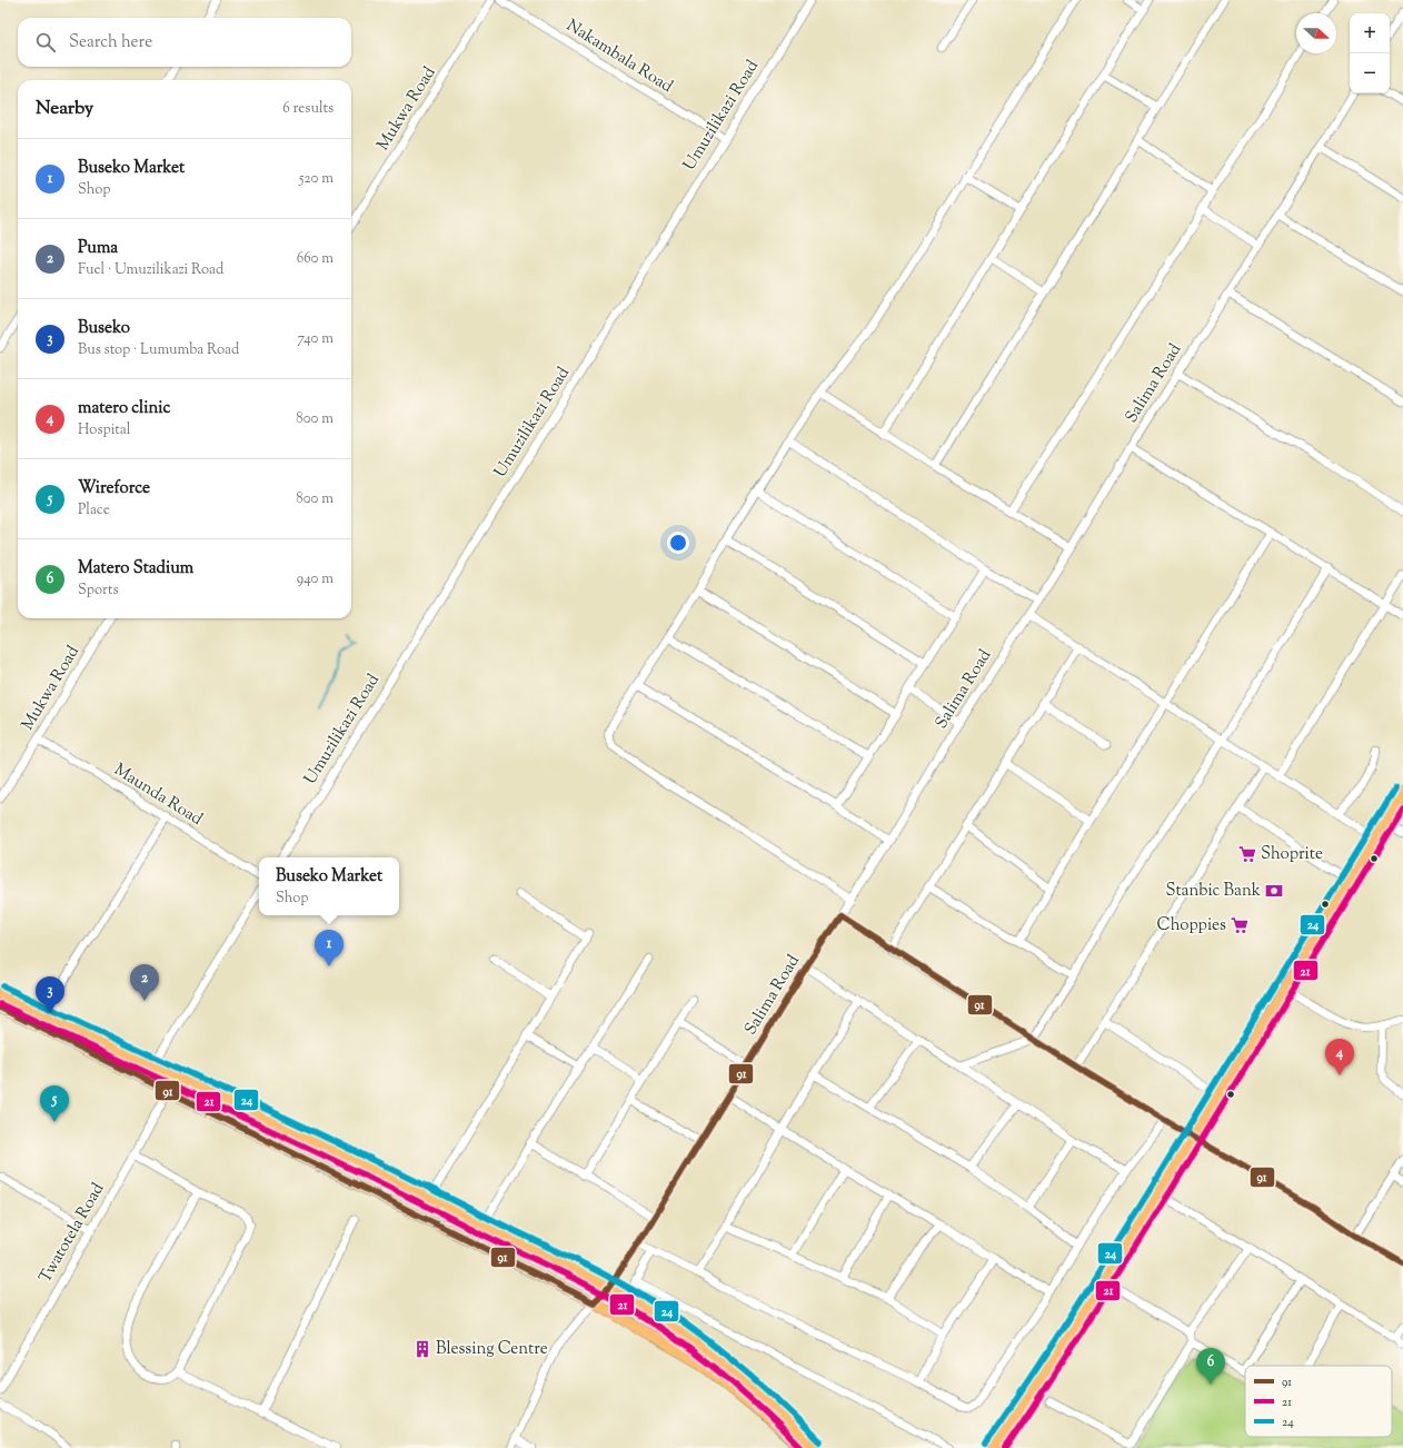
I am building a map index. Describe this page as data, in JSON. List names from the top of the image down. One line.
{"streets":{"street":["Nakambala Road","Mukwa Road","Umuzilikazi Road","Salima Road","Maunda Road","Twatotela Road"]},"crossings":[["Nakambala Road","Umuzilikazi Road"],["Mukwa Road","Maunda Road"]],"places":{"supermarket":["Shoprite","Choppies"],"bank":["Stanbic Bank"],"building":["Blessing Centre"]},"lines":["transit line 24","transit line 21","transit line 91"],"legend":["91","21","24"],"north":"right","page":{"map_buttons":["+","−"],"search":"Search here","heading":["Nearby","6 results"],"list":[{"mark":"1","name":"Buseko Market","note":"Shop","value":"520 m"},{"mark":"2","name":"Puma","note":"Fuel · Umuzilikazi Road","value":"660 m"},{"mark":"3","name":"Buseko","note":"Bus stop · Lumumba Road","value":"740 m"},{"mark":"4","name":"matero clinic","note":"Hospital","value":"800 m"},{"mark":"5","name":"Wireforce","note":"Place","value":"800 m"},{"mark":"6","name":"Matero Stadium","note":"Sports","value":"940 m"}],"popup":["Buseko Market","Shop"],"pins":["1","2","3","4","5","6"]}}
